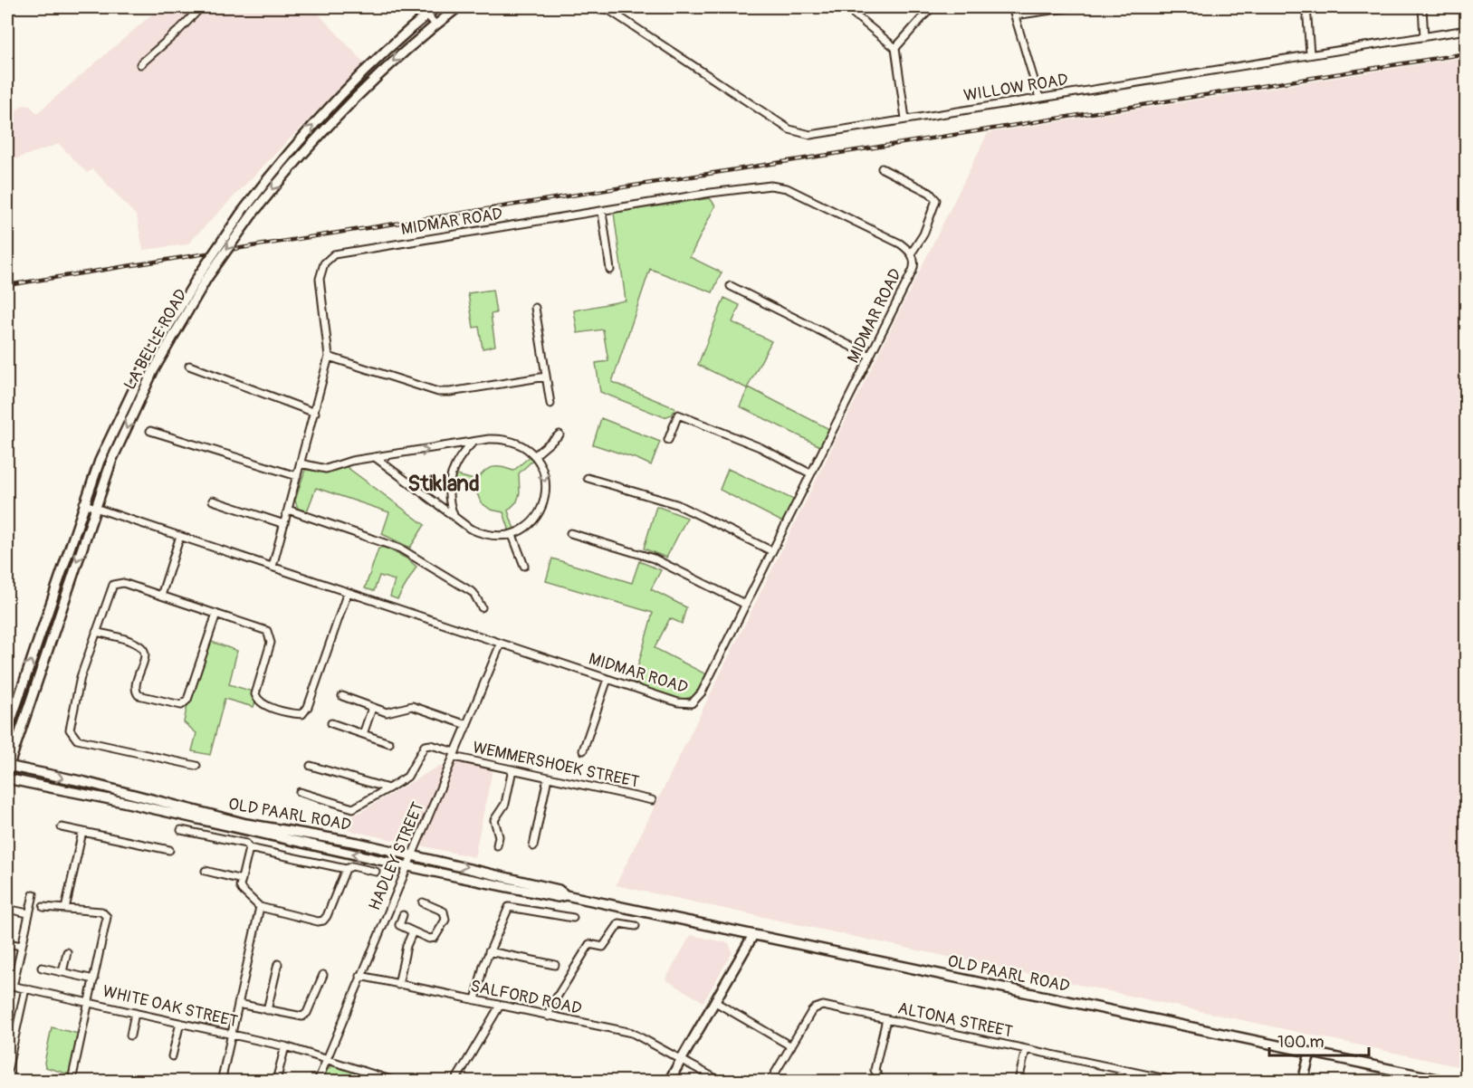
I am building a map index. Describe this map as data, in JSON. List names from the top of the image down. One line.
{"streets":{"main road":["LA BELLE ROAD","OLD PAARL ROAD"],"street":["WILLOW ROAD","MIDMAR ROAD","WEMMERSHOEK STREET","HADLEY STREET","SALFORD ROAD","WHITE OAK STREET","ALTONA STREET"]},"crossings":[["MIDMAR ROAD","LA BELLE ROAD"],["MIDMAR ROAD","HADLEY STREET"],["LA BELLE ROAD","OLD PAARL ROAD"],["WEMMERSHOEK STREET","HADLEY STREET"],["OLD PAARL ROAD","HADLEY STREET"],["HADLEY STREET","SALFORD ROAD"],["HADLEY STREET","WHITE OAK STREET"]],"districts":["Stikland"],"scale_bar":"100 m"}
